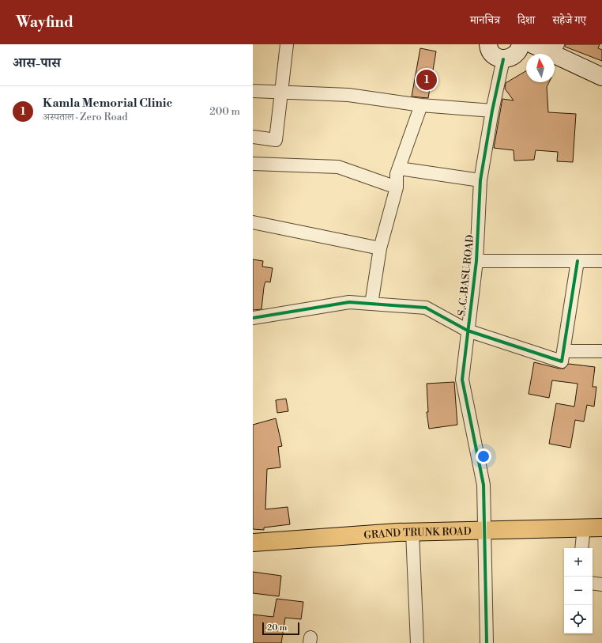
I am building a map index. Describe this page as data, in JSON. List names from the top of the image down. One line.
{"streets":{"main road":["GRAND TRUNK ROAD"],"street":["S. C. BASU ROAD"]},"crossings":[["S. C. BASU ROAD","GRAND TRUNK ROAD"]],"scale_bar":"20 m","north":"top","page":{"header":"Wayfind","nav":["मानचित्र","दिशा","सहेजे गए"],"heading":"आस-पास","pins":"1","list":[{"mark":"1","name":"Kamla Memorial Clinic","note":"अस्पताल · Zero Road","value":"200 m"}],"map_buttons":["+","−"],"scale":"20 m"}}
